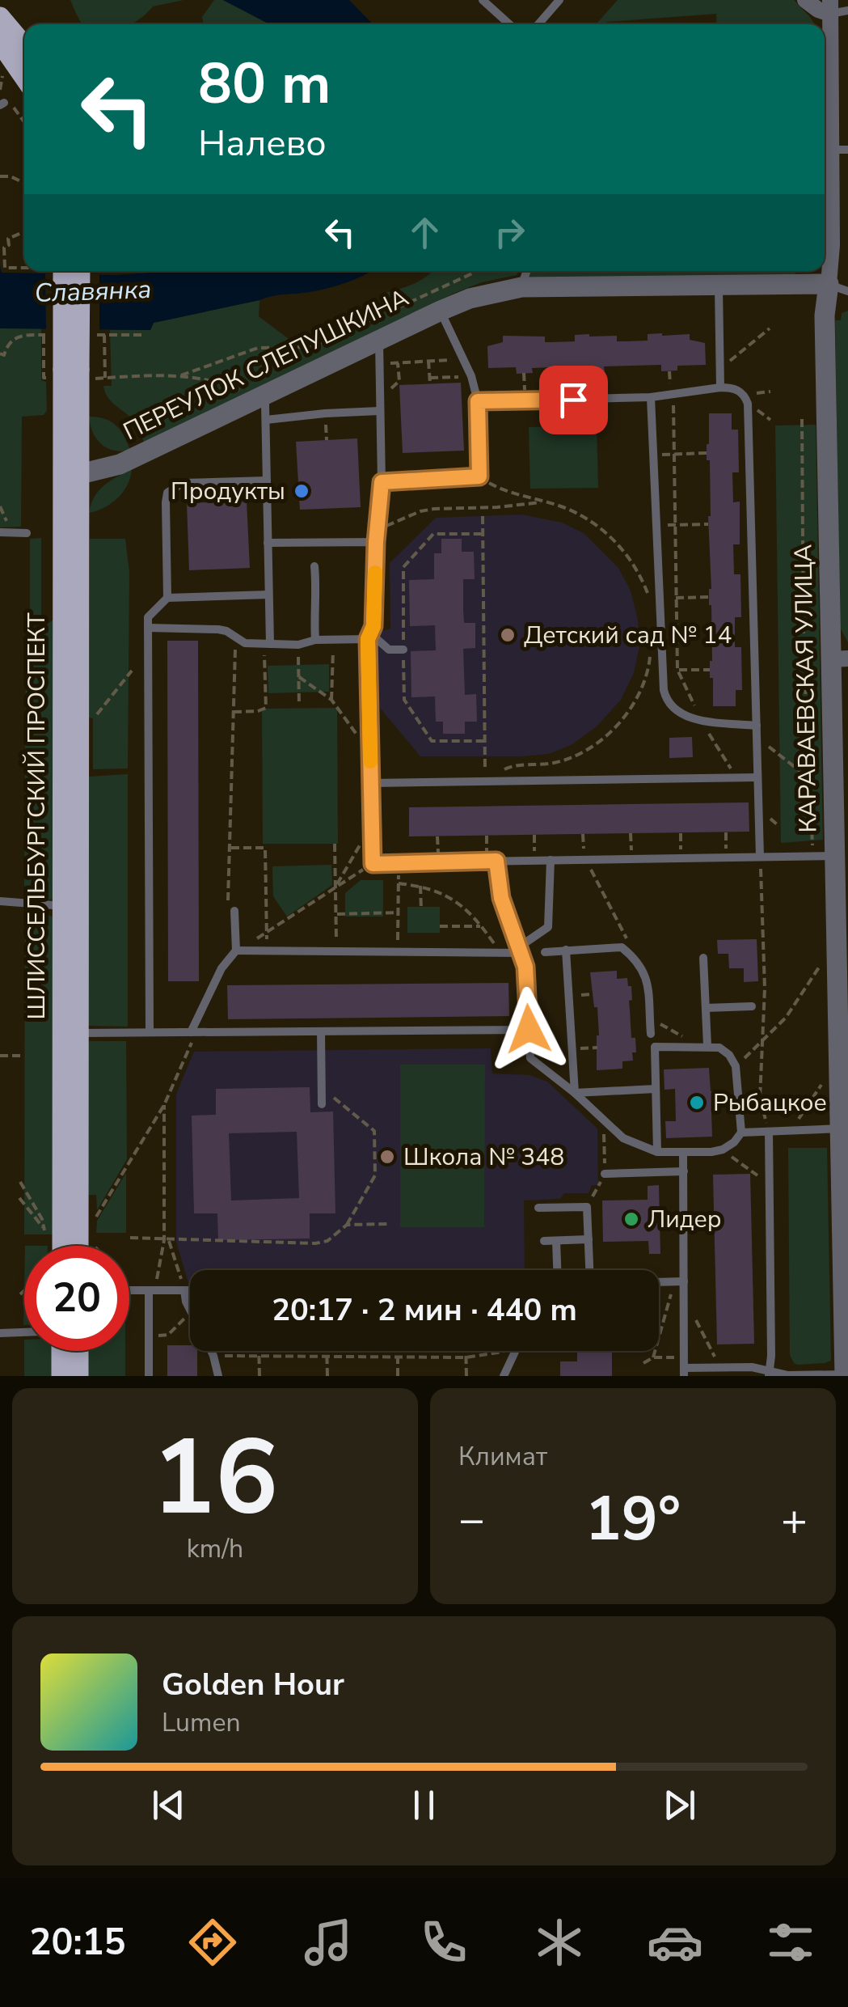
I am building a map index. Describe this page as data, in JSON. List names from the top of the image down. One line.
{"streets":{"main road":["ШЛИССЕЛЬБУРГСКИЙ ПРОСПЕКТ"],"street":["ПЕРЕУЛОК СЛЕПУШКИНА","КАРАВАЕВСКАЯ УЛИЦА"]},"crossings":[["ПЕРЕУЛОК СЛЕПУШКИНА","КАРАВАЕВСКАЯ УЛИЦА"],["ПЕРЕУЛОК СЛЕПУШКИНА","ШЛИССЕЛЬБУРГСКИЙ ПРОСПЕКТ"]],"water":["Славянка"],"places":["Продукты","Детский сад № 14","Рыбацкое","Школа № 348","Лидер"],"page":{"turn":["80 m","Налево"],"limit":"20","trip":"20:17 · 2 мин · 440 m","tile":[["16","km/h"],"Климат"],"heat":["−","19°","+"],"song":["Golden Hour","Lumen"],"tabs":"20:15"}}
